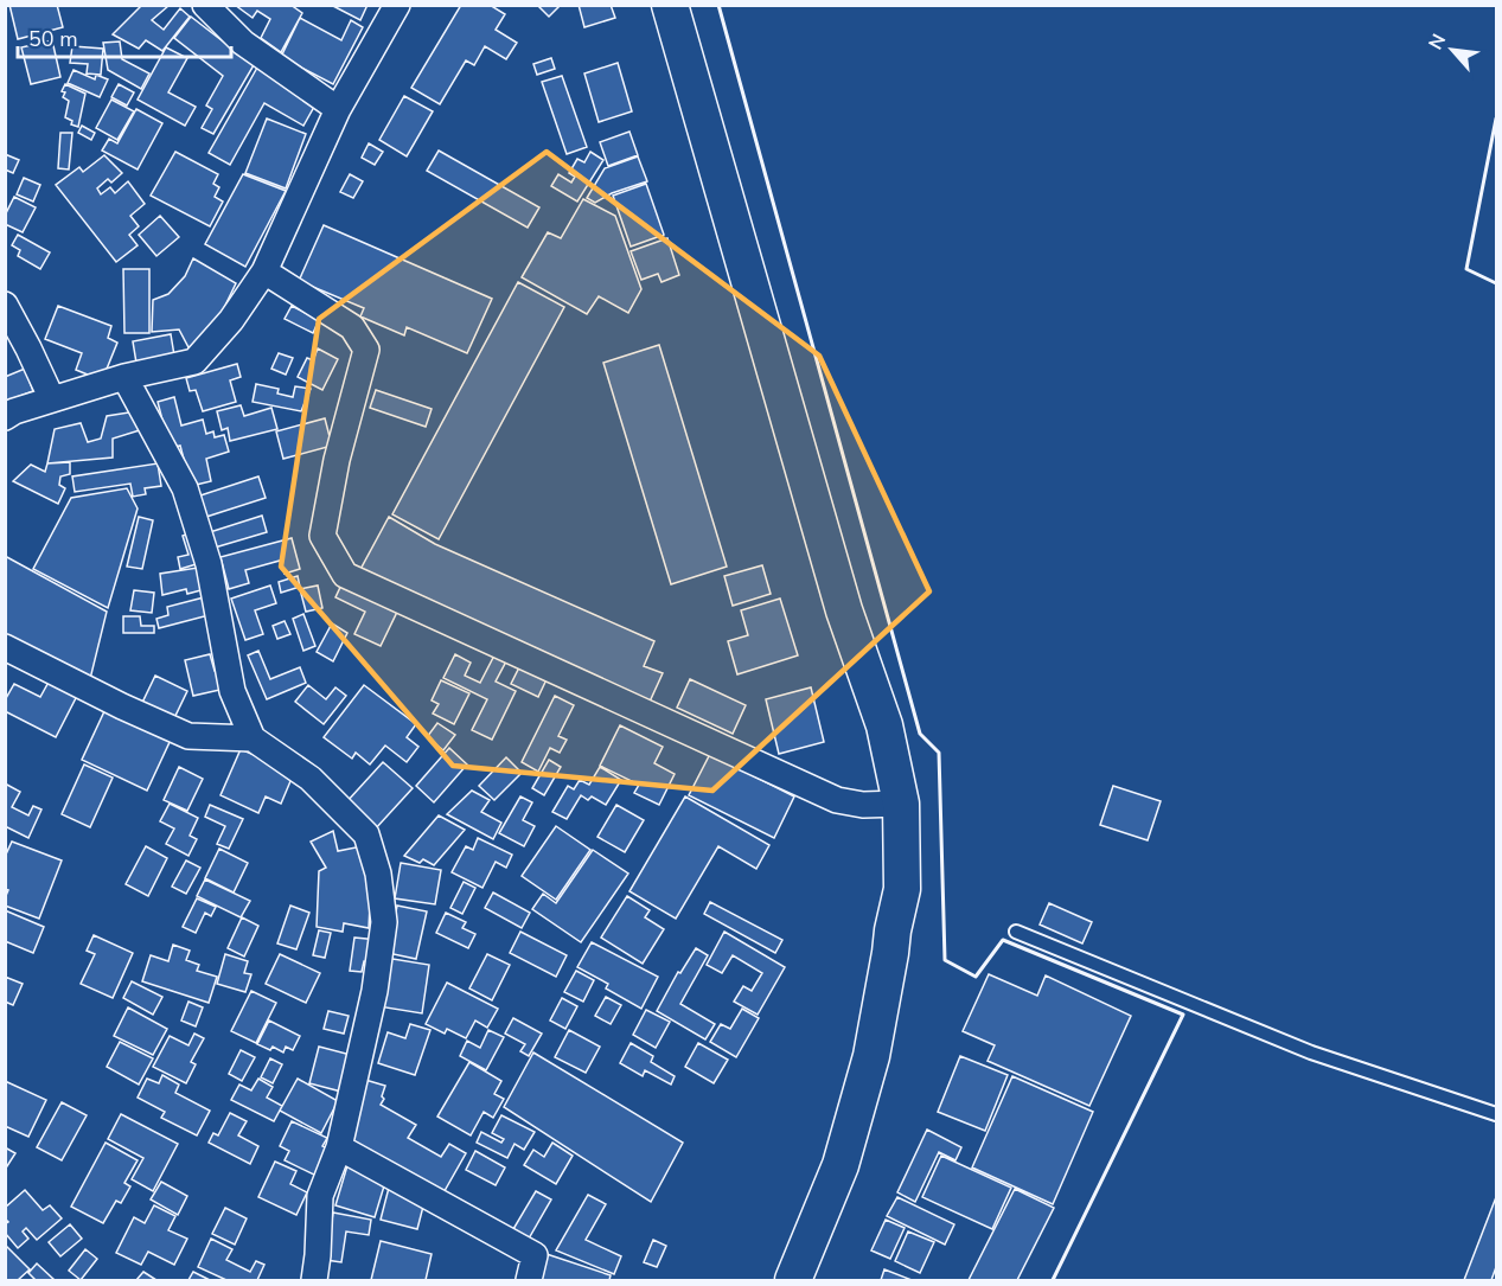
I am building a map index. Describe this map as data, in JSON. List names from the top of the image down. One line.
{"scale_bar":"50 m","north":"top left"}
